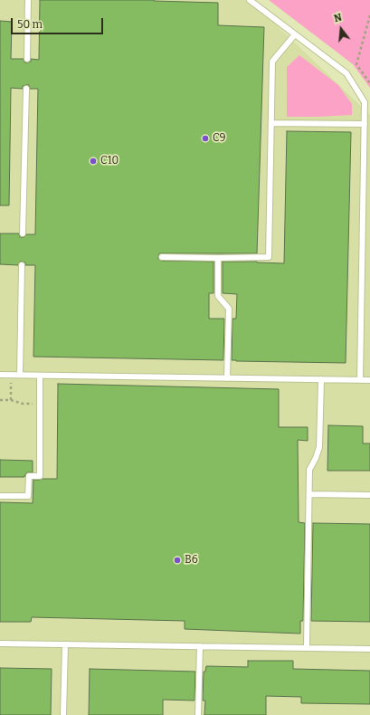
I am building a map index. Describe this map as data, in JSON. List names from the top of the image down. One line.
{"places":["C9","C10","B6"],"scale_bar":"50 m","north":"top"}
